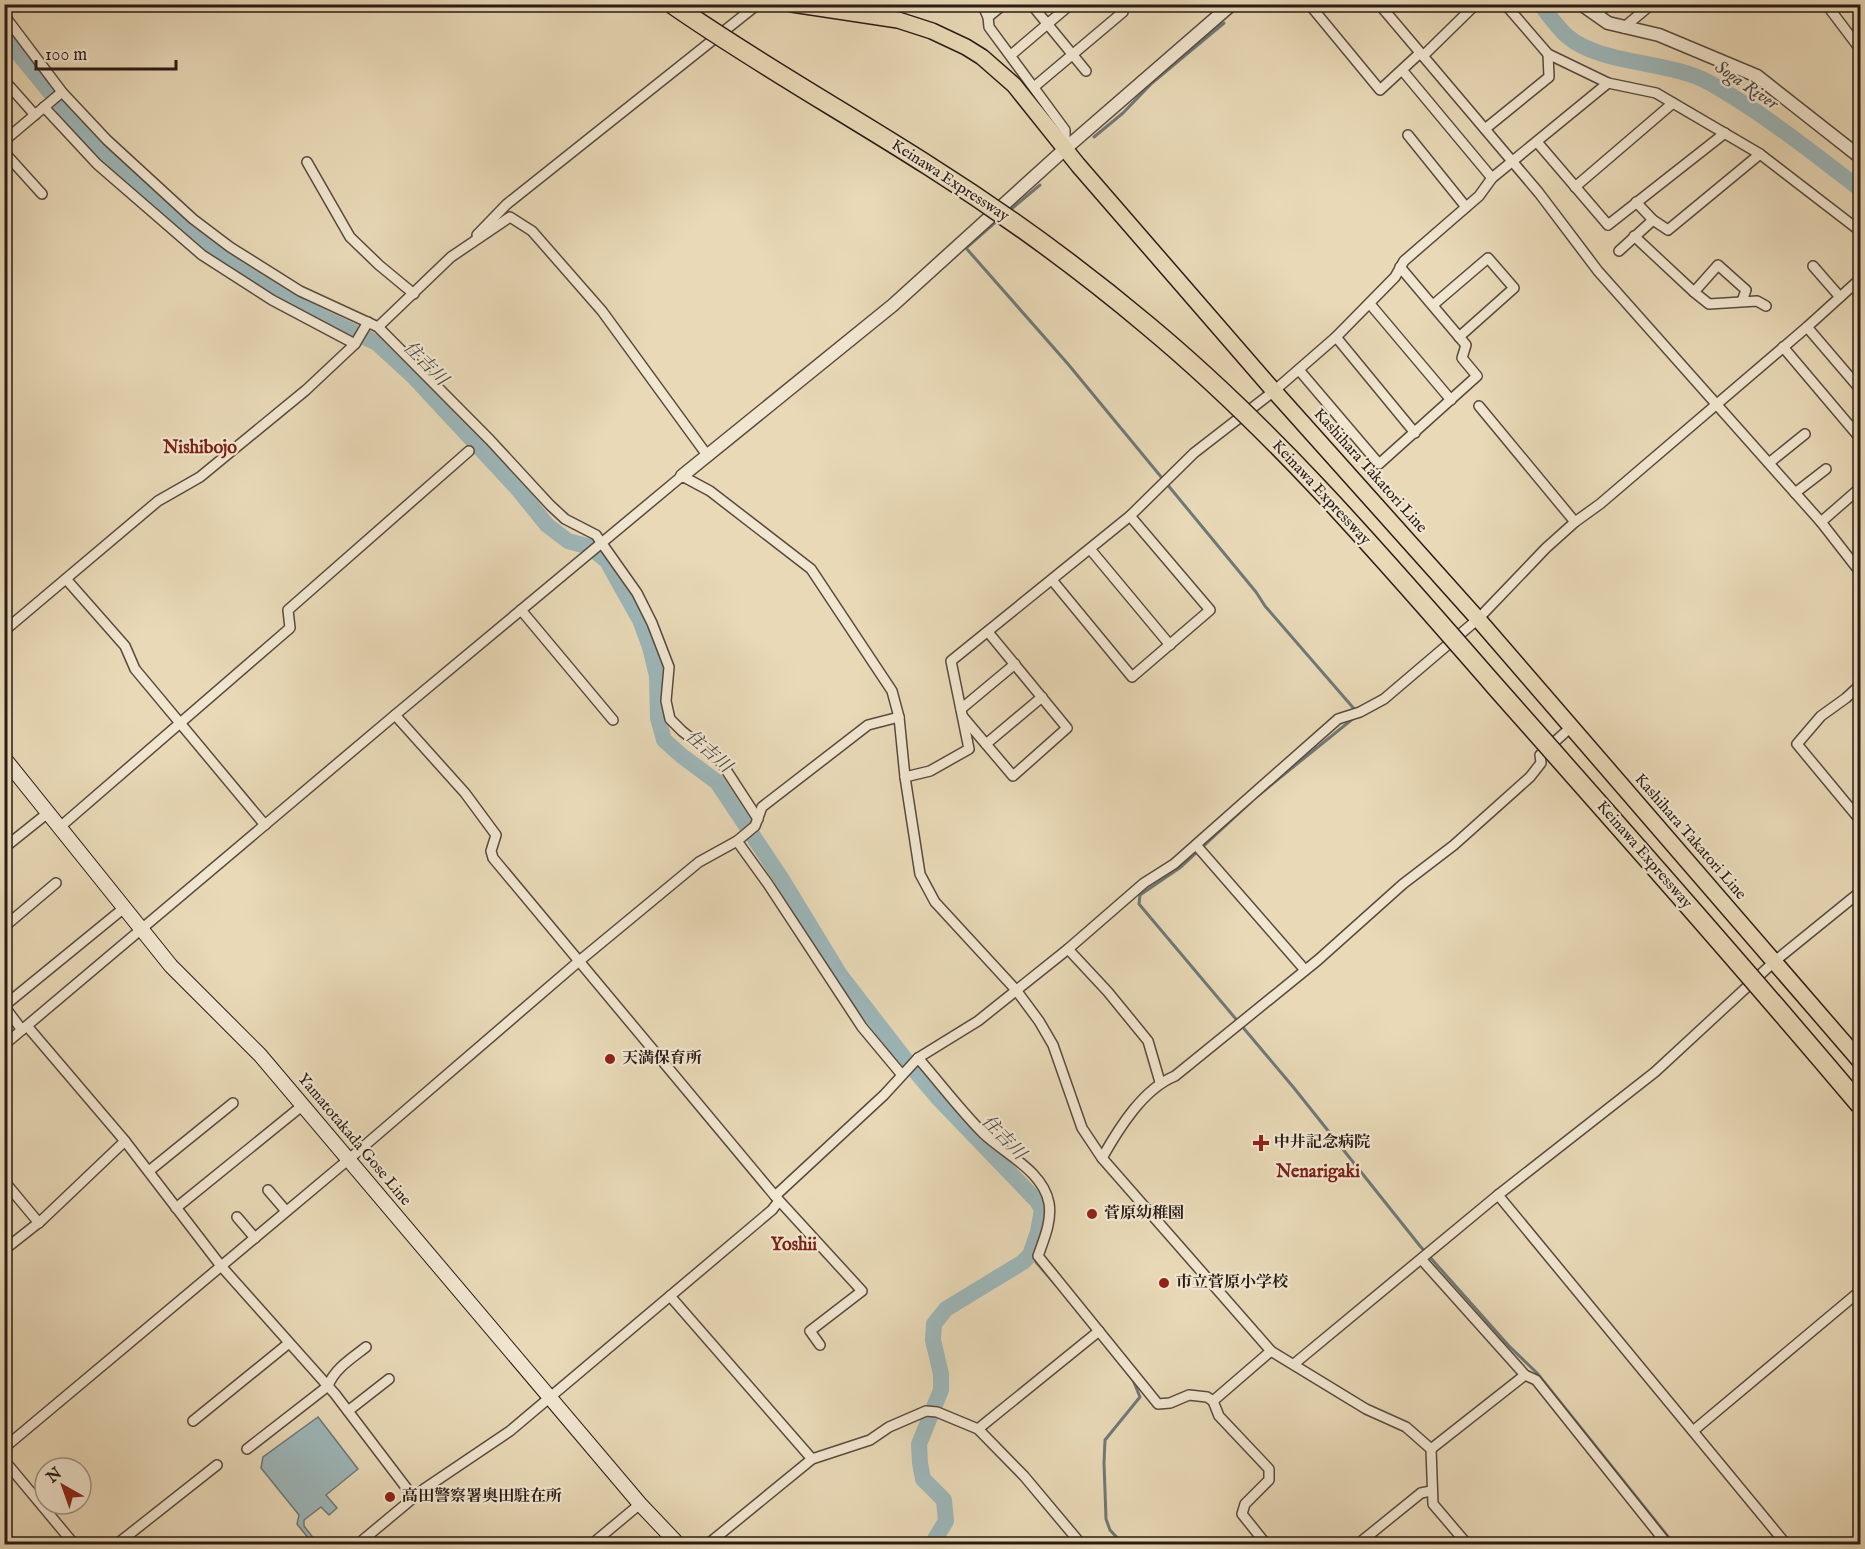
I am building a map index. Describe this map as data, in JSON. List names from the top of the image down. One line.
{"streets":{"highway":["Keinawa Expressway"],"main road":["Kashihara Takatori Line","Yamatotakada Gose Line"]},"districts":["Nishibojo","Nenarigaki","Yoshii"],"water":["Soga River","住吉川"],"places":{"other":["天満保育所","菅原幼稚園","市立菅原小学校","高田警察署奥田駐在所"],"health":["中井記念病院"]},"scale_bar":"100 m","north":"top left"}
